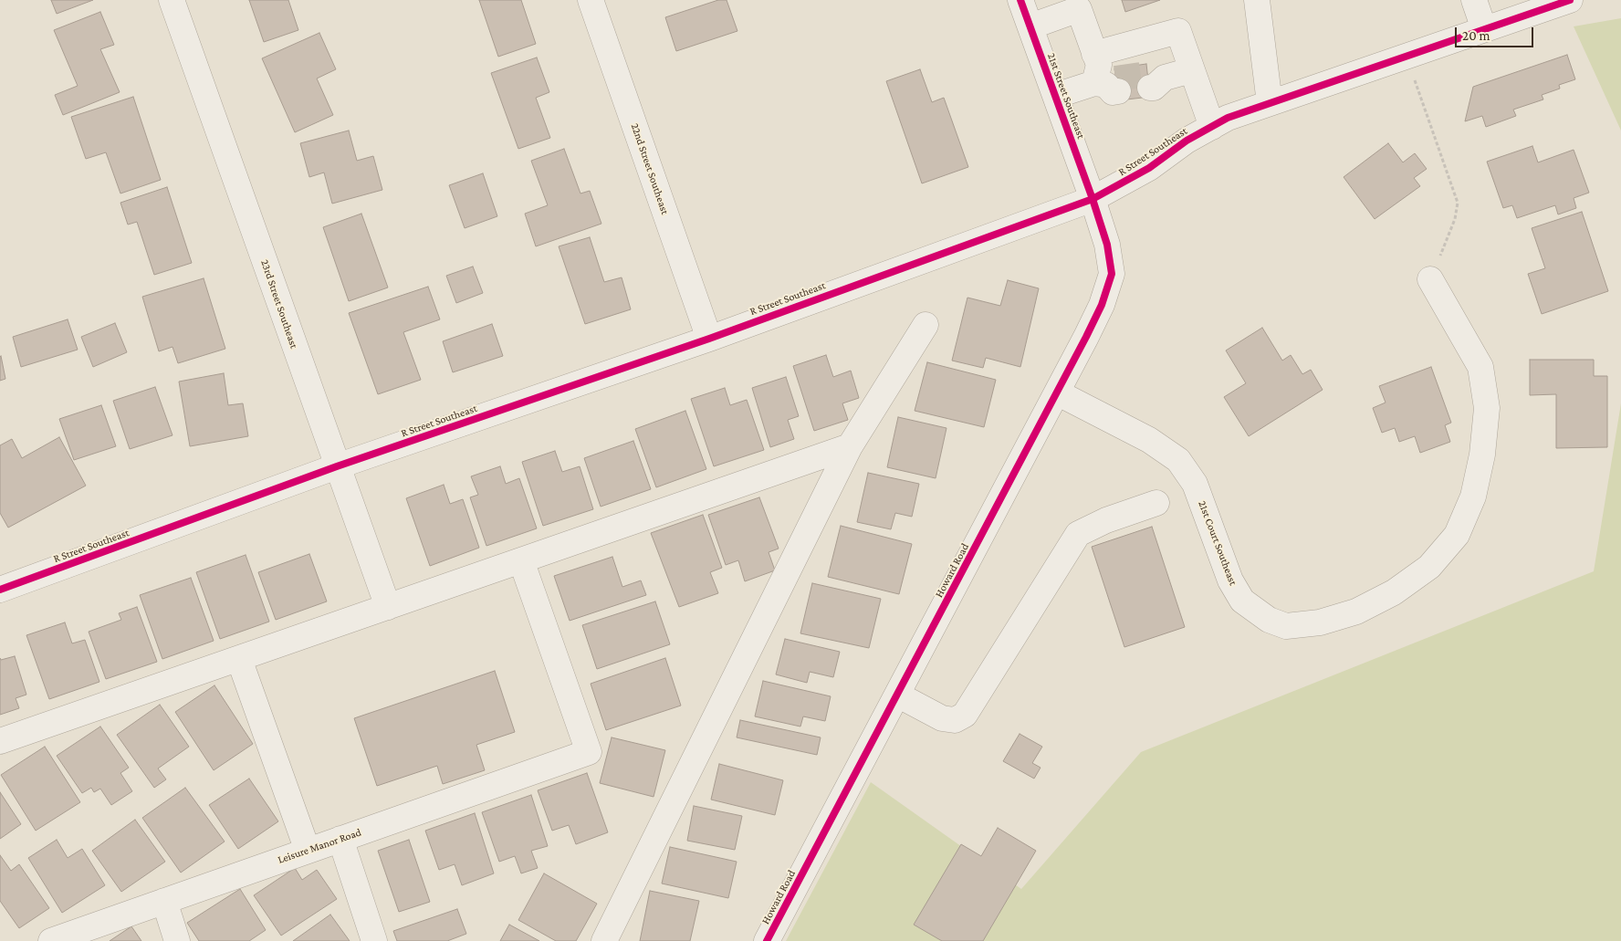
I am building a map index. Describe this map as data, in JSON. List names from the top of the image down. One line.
{"streets":{"street":["21st Street Southeast","R Street Southeast","22nd Street Southeast","23rd Street Southeast","21st Court Southeast","Howard Road","Leisure Manor Road"]},"crossings":[["21st Street Southeast","R Street Southeast"],["21st Street Southeast","Howard Road"],["R Street Southeast","22nd Street Southeast"],["R Street Southeast","23rd Street Southeast"],["R Street Southeast","Howard Road"],["21st Court Southeast","Howard Road"]],"scale_bar":"20 m"}
